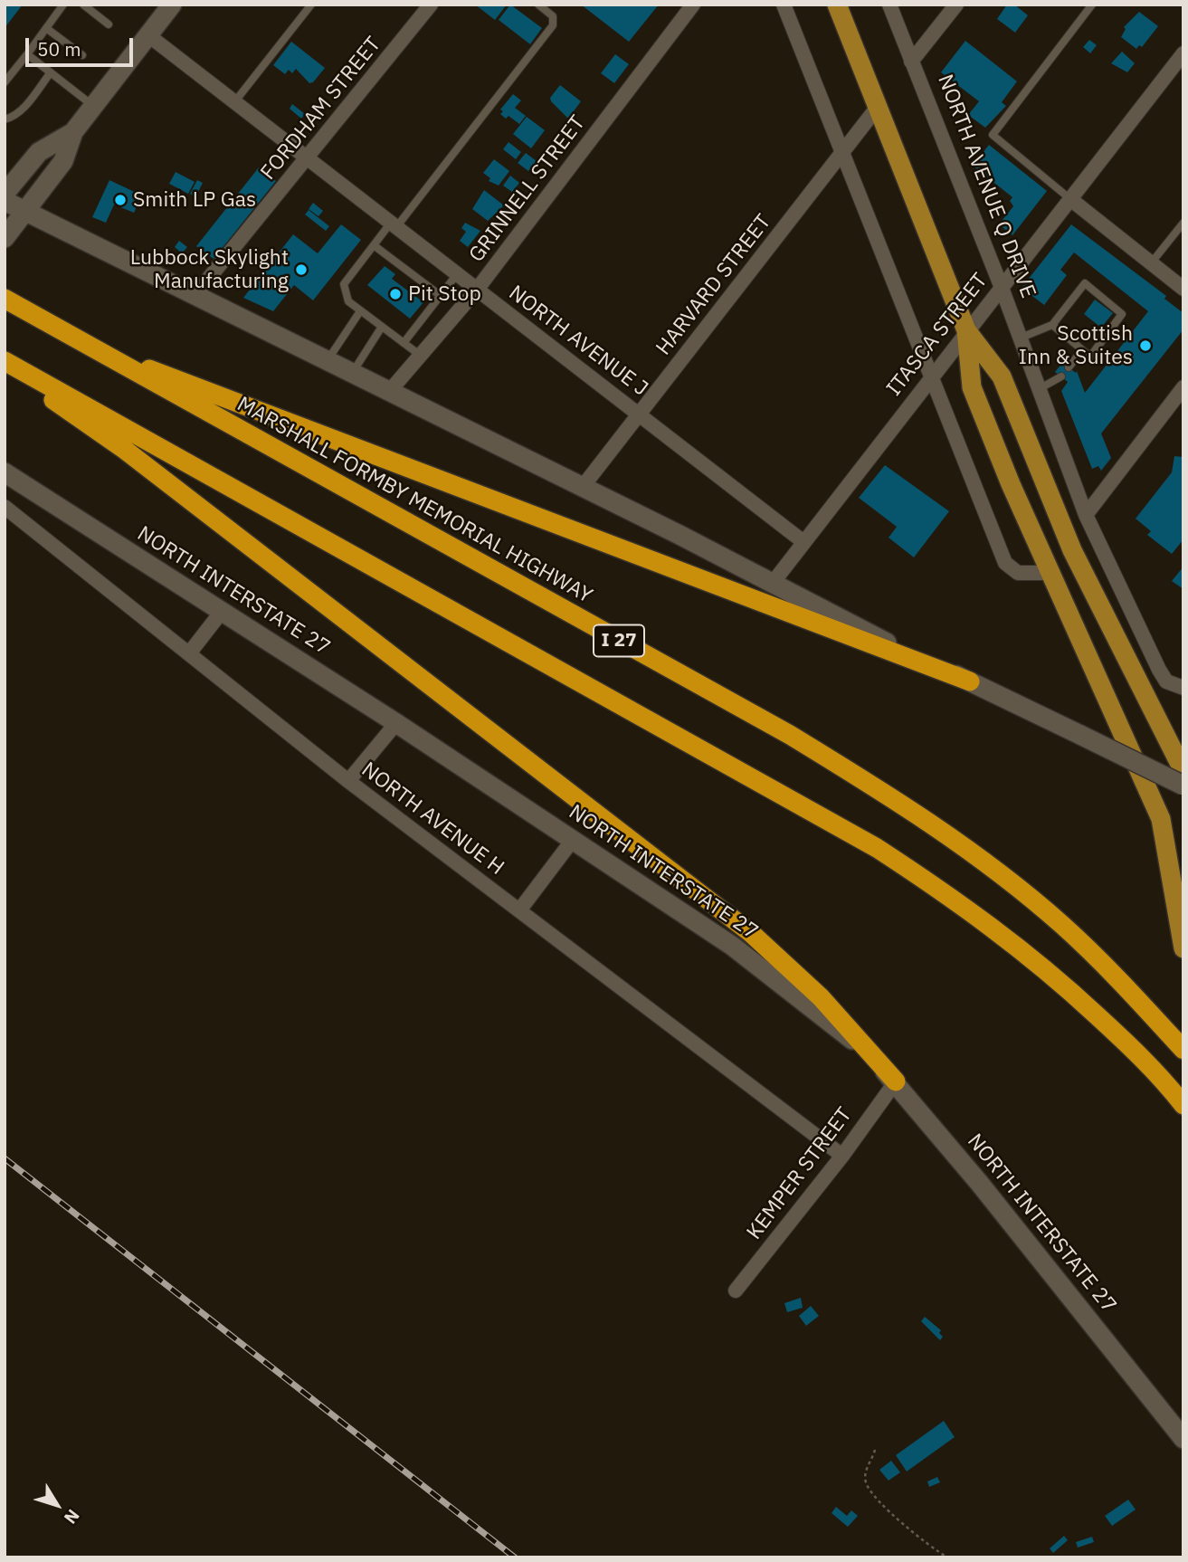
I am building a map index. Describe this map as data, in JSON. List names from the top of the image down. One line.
{"streets":{"highway":["MARSHALL FORMBY MEMORIAL HIGHWAY","I 27"],"main road":["NORTH INTERSTATE 27"],"street":["FORDHAM STREET","NORTH AVENUE Q DRIVE","GRINNELL STREET","HARVARD STREET","ITASCA STREET","NORTH AVENUE J","NORTH AVENUE H","KEMPER STREET"]},"crossings":[["FORDHAM STREET","NORTH AVENUE J"],["NORTH AVENUE Q DRIVE","ITASCA STREET"],["GRINNELL STREET","NORTH AVENUE J"],["HARVARD STREET","NORTH AVENUE J"],["ITASCA STREET","NORTH AVENUE J"],["NORTH INTERSTATE 27","KEMPER STREET"],["NORTH AVENUE H","KEMPER STREET"]],"places":["Smith LP Gas","Lubbock Skylight Manufacturing","Pit Stop","Scottish Inn & Suites"],"scale_bar":"50 m","north":"bottom right"}
